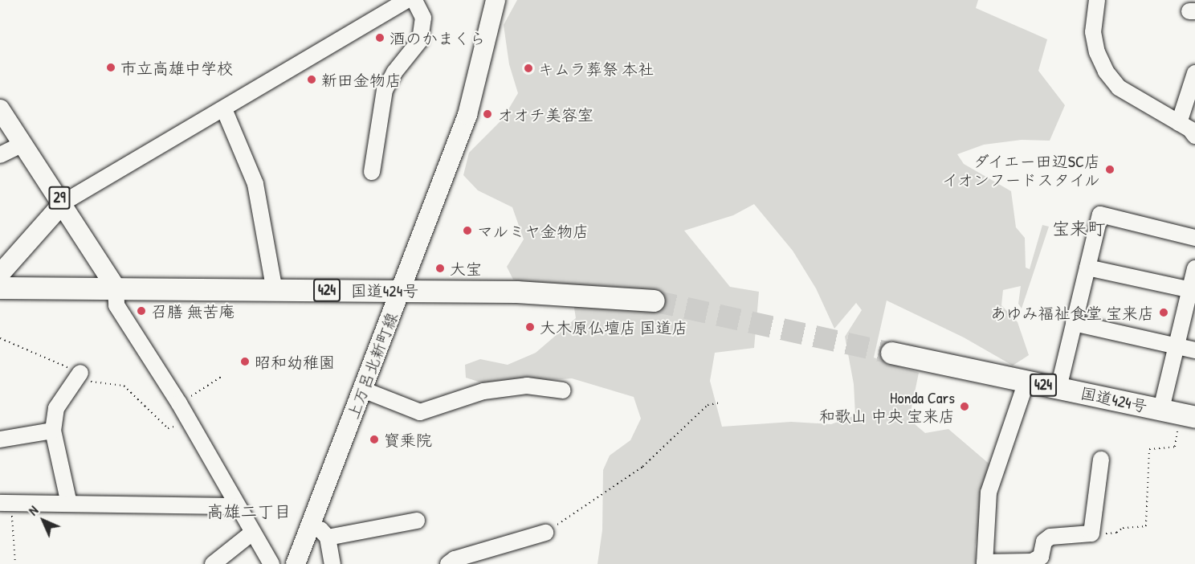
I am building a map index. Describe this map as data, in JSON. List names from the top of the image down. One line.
{"streets":{"highway":["424","国道424号"],"main road":["29","上万呂北新町線"]},"crossings":[["29","国道424号"],["国道424号","上万呂北新町線"]],"districts":["宝来町","高雄二丁目"],"places":["酒のかまくら","市立高雄中学校","キムラ葬祭 本社","新田金物店","オオチ美容室","ダイエー田辺SC店 イオンフードスタイル","マルミヤ金物店","大宝","召膳 無苦庵","あゆみ福祉食堂 宝来店","大木原仏壇店 国道店","昭和幼稚園","Honda Cars 和歌山 中央 宝来店","寳乗院"],"north":"top left"}
